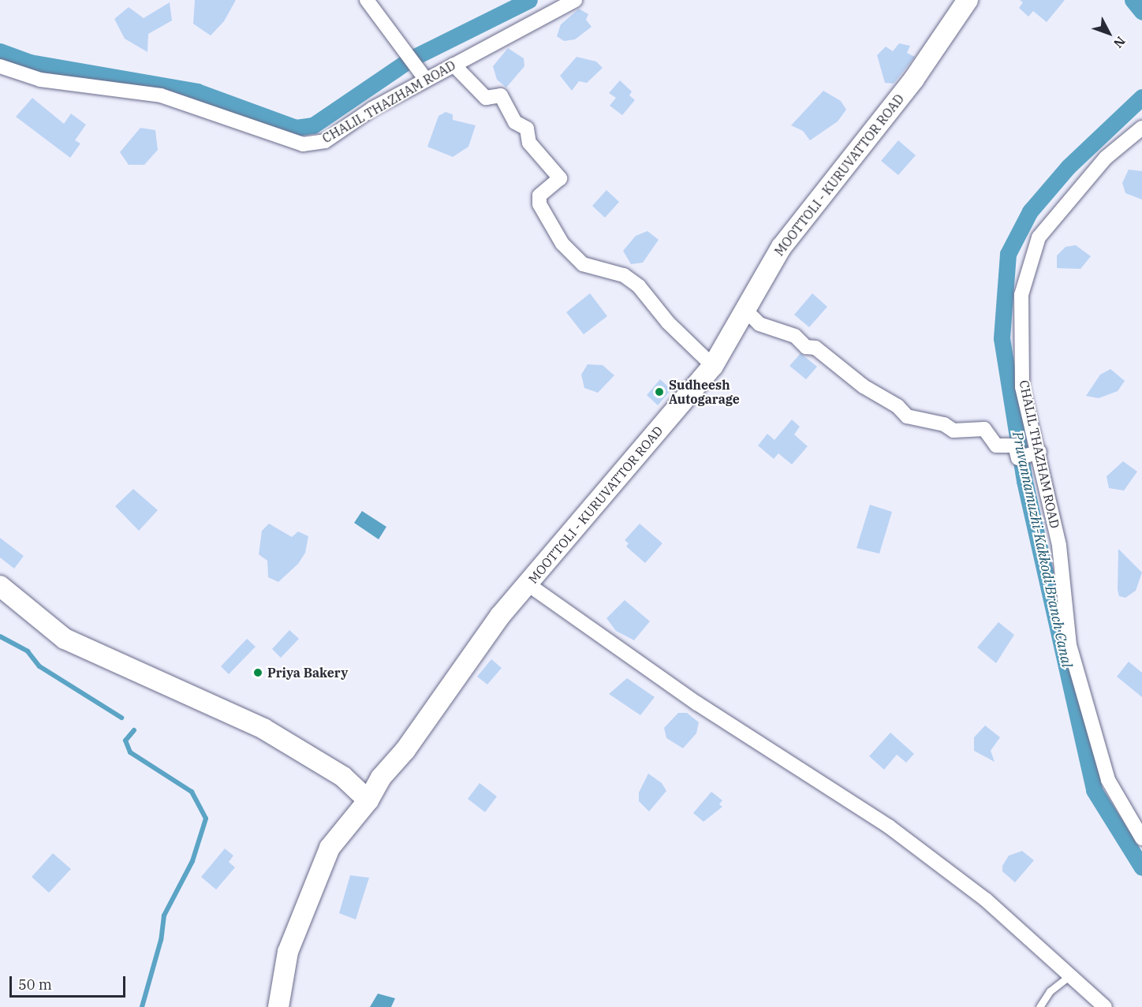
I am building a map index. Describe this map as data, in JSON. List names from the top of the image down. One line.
{"streets":{"main road":["MOOTTOLI - KURUVATTOR ROAD"],"street":["CHALIL THAZHAM ROAD"]},"water":["Pruvannamuzhi-Kakkodi Branch Canal"],"places":["Sudheesh Autogarage","Priya Bakery"],"scale_bar":"50 m","north":"bottom right"}
